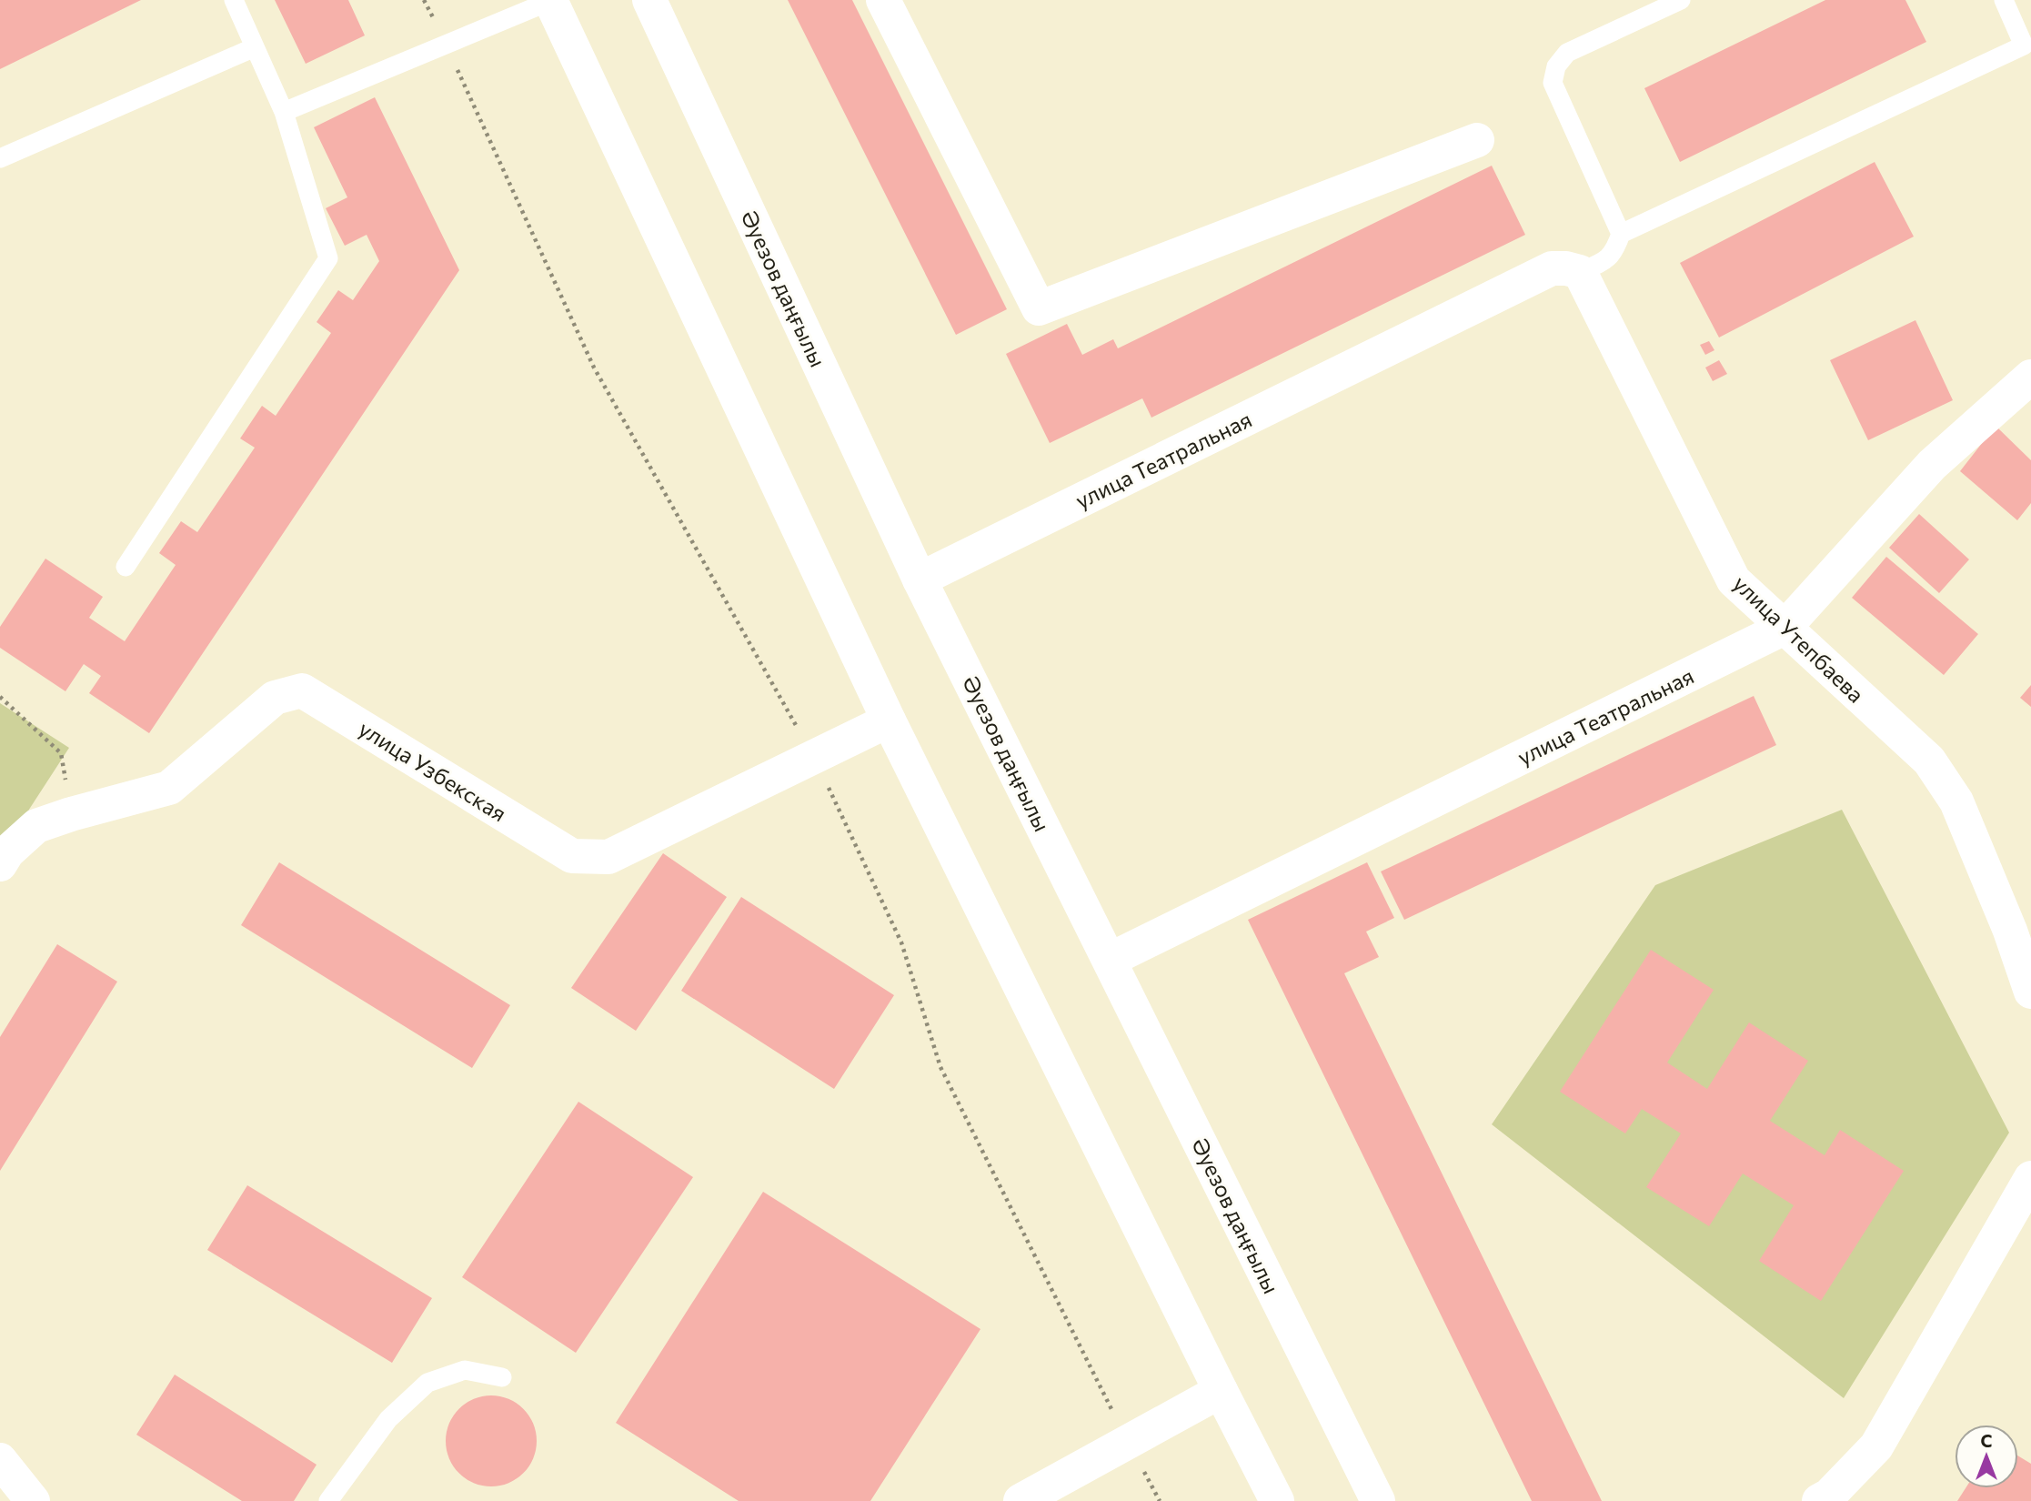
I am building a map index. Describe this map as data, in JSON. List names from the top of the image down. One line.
{"streets":{"street":["Әуезов даңғылы","улица Театральная","улица Утепбаева","улица Узбекская"]},"crossings":[["Әуезов даңғылы","улица Театральная"],["улица Театральная","улица Утепбаева"]],"north":"top"}
